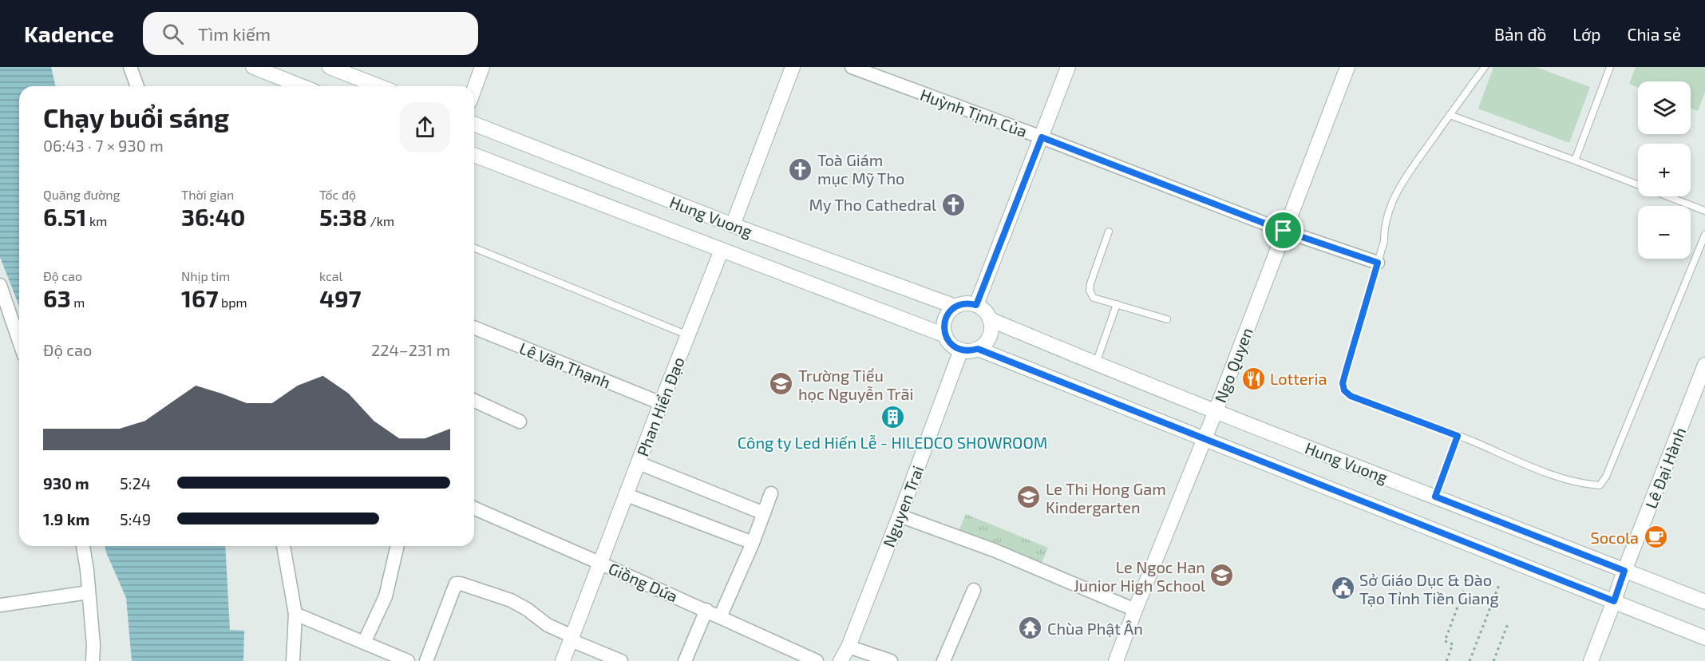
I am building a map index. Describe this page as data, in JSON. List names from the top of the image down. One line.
{"streets":{"main road":["Hung Vuong","Ngo Quyen","Phan Hiển Đạo","Lê Đại Hành","Nguyen Trai"],"street":["Huỳnh Tịnh Của","Lê Văn Thạnh","Giồng Dứa"]},"crossings":[["Huỳnh Tịnh Của","Ngo Quyen"],["Hung Vuong","Ngo Quyen"],["Hung Vuong","Phan Hiển Đạo"],["Hung Vuong","Lê Đại Hành"],["Hung Vuong","Nguyen Trai"],["Lê Văn Thạnh","Phan Hiển Đạo"],["Phan Hiển Đạo","Giồng Dứa"]],"places":{"church":["Toà Giám mục Mỹ Tho","My Tho Cathedral"],"restaurant":["Lotteria"],"school or university":["Trường Tiểu học Nguyễn Trãi","Le Thi Hong Gam Kindergarten","Le Ngoc Han Junior High School"],"building":["Công ty Led Hiến Lễ - HILEDCO SHOWROOM"],"cafe":["Socola"],"public building":["Sở Giáo Dục & Đào Tạo Tỉnh Tiền Giang"],"temple":["Chùa Phật Ân"]},"page":{"header":"Kadence","search":"Tìm kiếm","nav":["Bản đồ","Lớp","Chia sẻ"],"map_buttons":["+","−"],"heading":["Chạy buổi sáng","06:43 · 7 × 930 m"],"stats":[["Quãng đường","6.51 km"],["Thời gian","36:40"],["Tốc độ","5:38 /km"],["Độ cao","63 m"],["Nhịp tim","167 bpm"],["kcal","497"]],"chart":["Độ cao","224–231 m"],"list":[{"name":"930 m","note":"5:24"},{"name":"1.9 km","note":"5:49"}]}}
